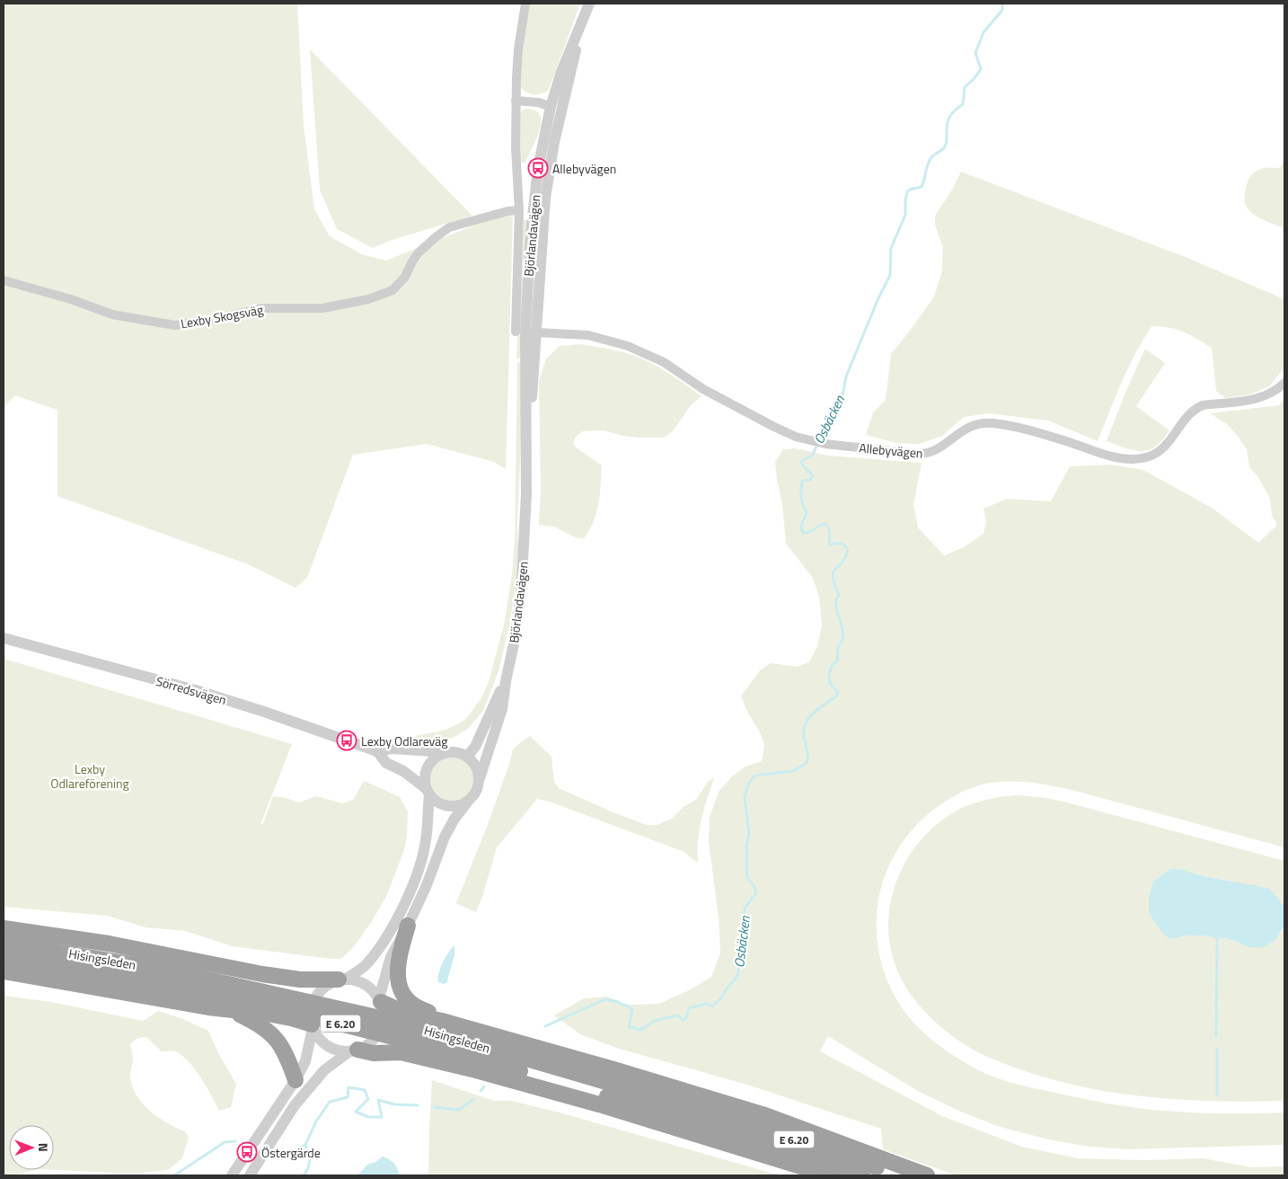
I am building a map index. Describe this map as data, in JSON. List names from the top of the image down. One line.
{"streets":{"highway":["Hisingsleden","E 6.20"],"street":["Björlandavägen","Lexby Skogsväg","Allebyvägen","Sörredsvägen"]},"crossings":[["Björlandavägen","Lexby Skogsväg"],["Björlandavägen","Allebyvägen"],["Björlandavägen","Sörredsvägen"]],"water":["Osbäcken"],"parks":["Lexby Odlareförening"],"places":{"bus stop":["Allebyvägen","Lexby Odlareväg","Östergärde"]},"north":"right"}
